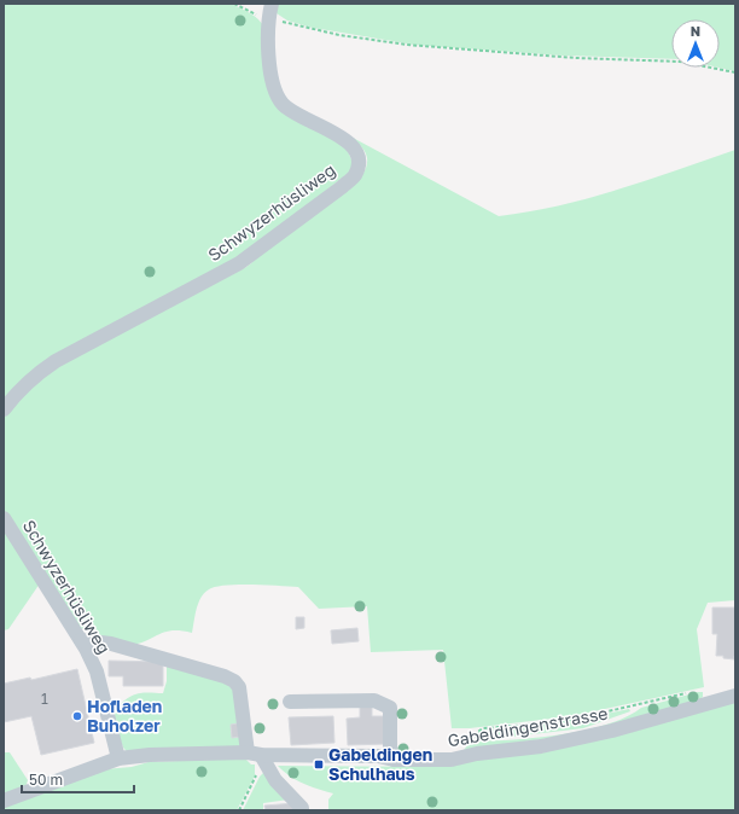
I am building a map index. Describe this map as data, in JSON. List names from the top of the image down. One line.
{"streets":{"street":["Schwyzerhüsliweg","Gabeldingenstrasse"]},"crossings":[["Schwyzerhüsliweg","Gabeldingenstrasse"]],"places":{"other":["Hofladen Buholzer"],"transit":["Gabeldingen Schulhaus"]},"house_numbers":["1"],"scale_bar":"50 m","north":"top"}
